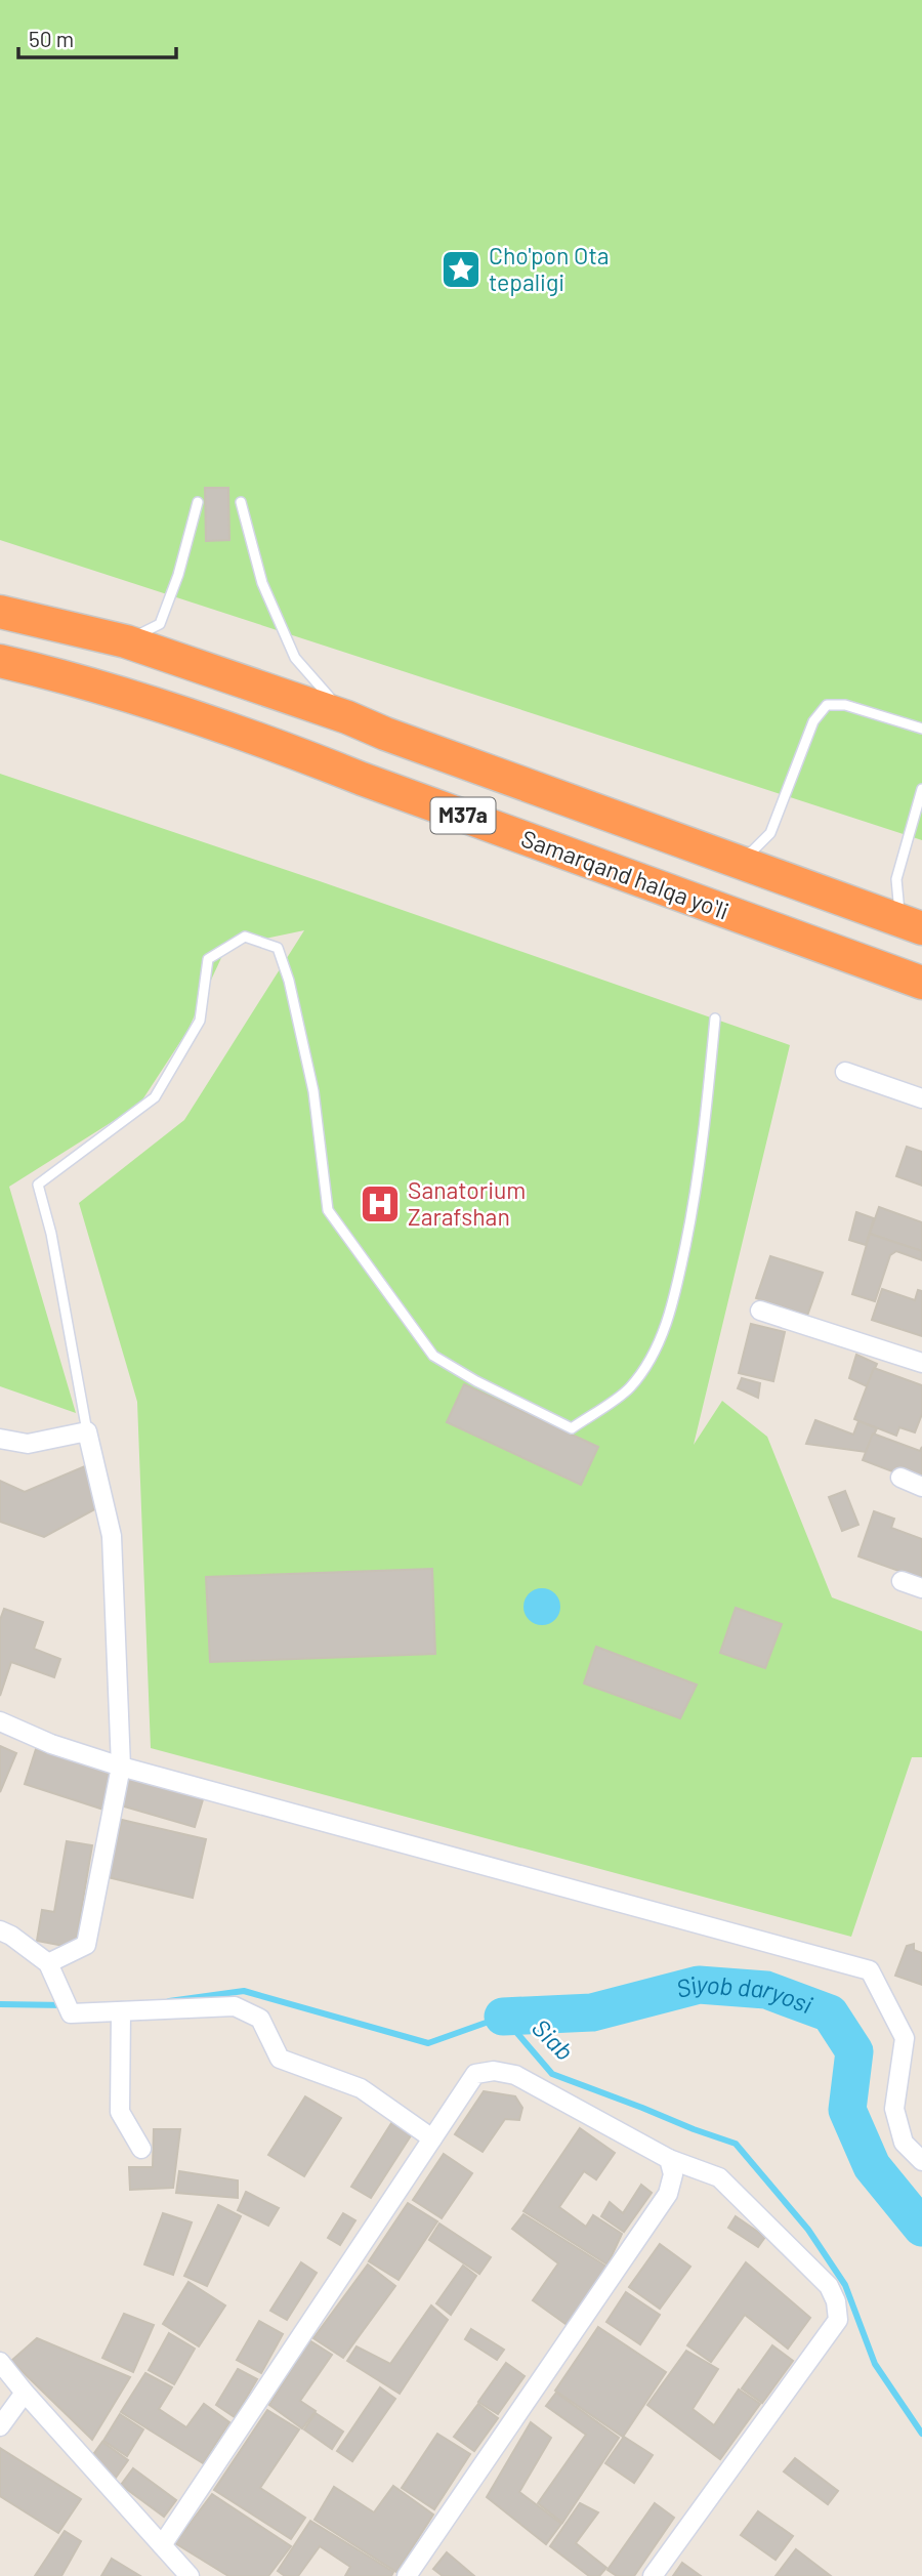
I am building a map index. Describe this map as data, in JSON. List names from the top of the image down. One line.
{"streets":{"highway":["M37a","Samarqand halqa yoʻli"]},"water":["Siyob daryosi","Siab"],"places":{"place":["Cho'pon Ota tepaligi"],"hospital":["Sanatorium Zarafshan"]},"scale_bar":"50 m"}
